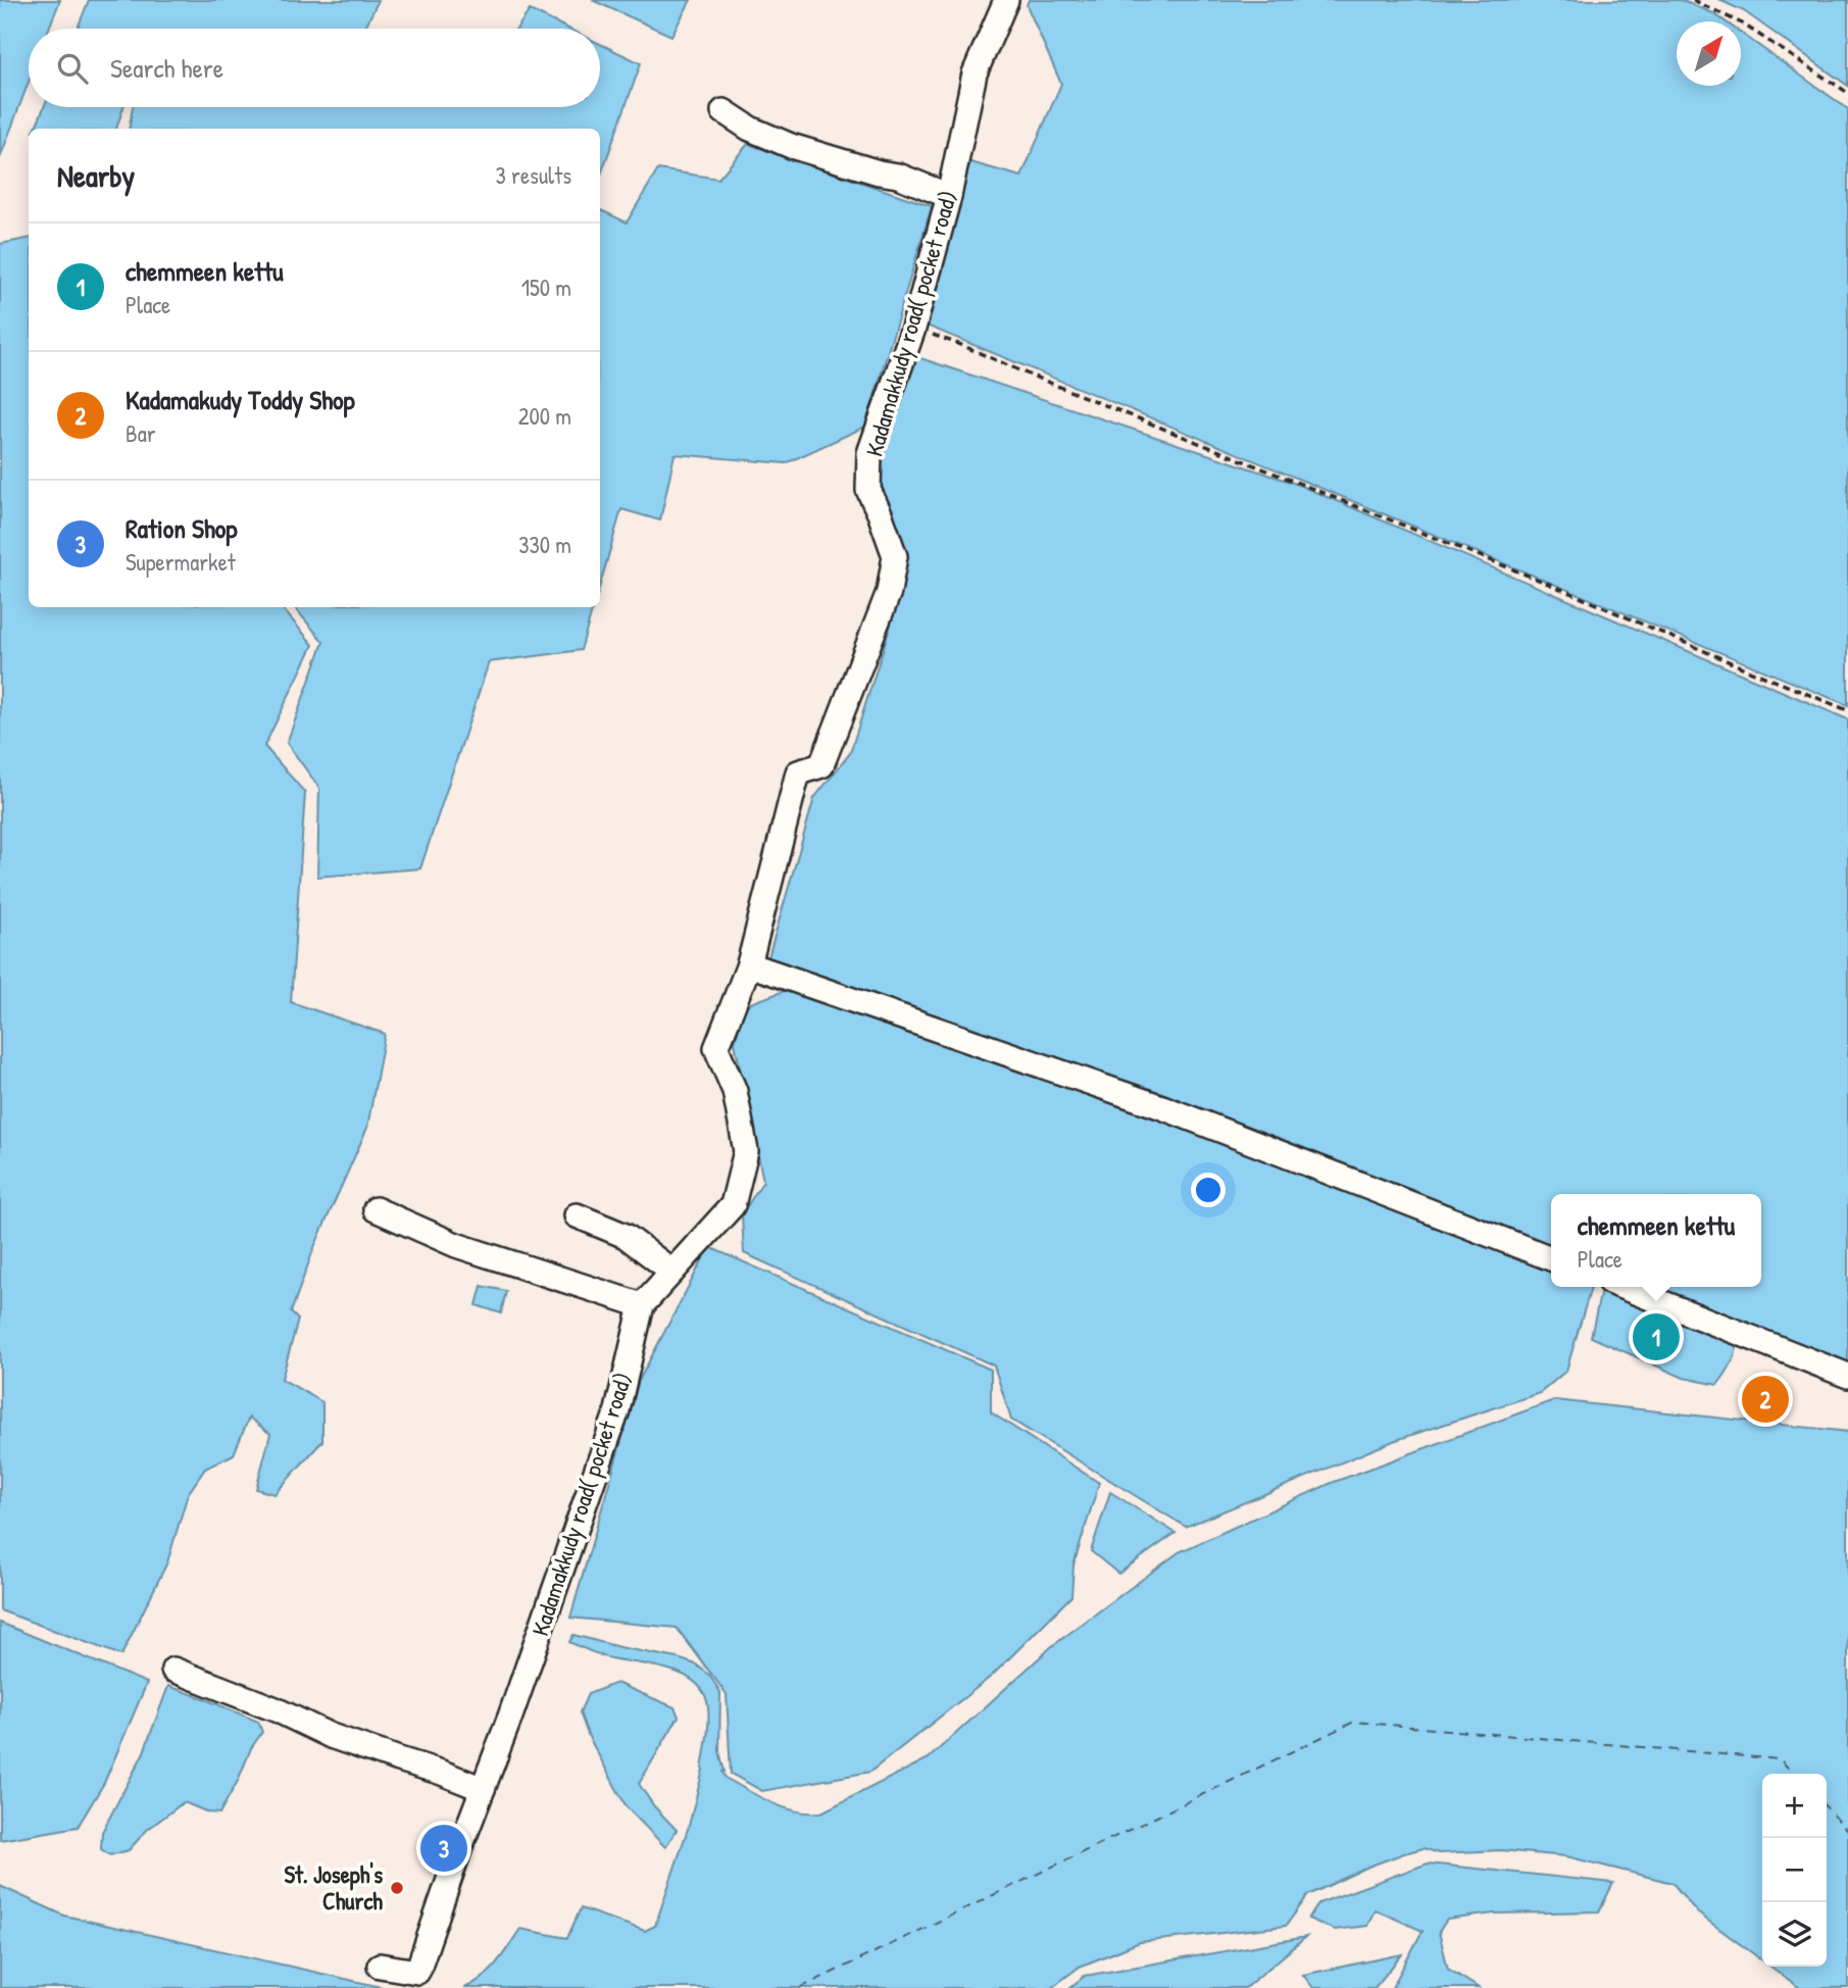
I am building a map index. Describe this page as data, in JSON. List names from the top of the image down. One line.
{"streets":{"street":["Kadamakkudy road( pocket road)"]},"places":["St. Joseph's Church"],"north":"top right","page":{"search":"Search here","heading":["Nearby","3 results"],"list":[{"mark":"1","name":"chemmeen kettu","note":"Place","value":"150 m"},{"mark":"2","name":"Kadamakudy Toddy Shop","note":"Bar","value":"200 m"},{"mark":"3","name":"Ration Shop","note":"Supermarket","value":"330 m"}],"popup":["chemmeen kettu","Place"],"pins":["1","2","3"],"map_buttons":["+","−"]}}
